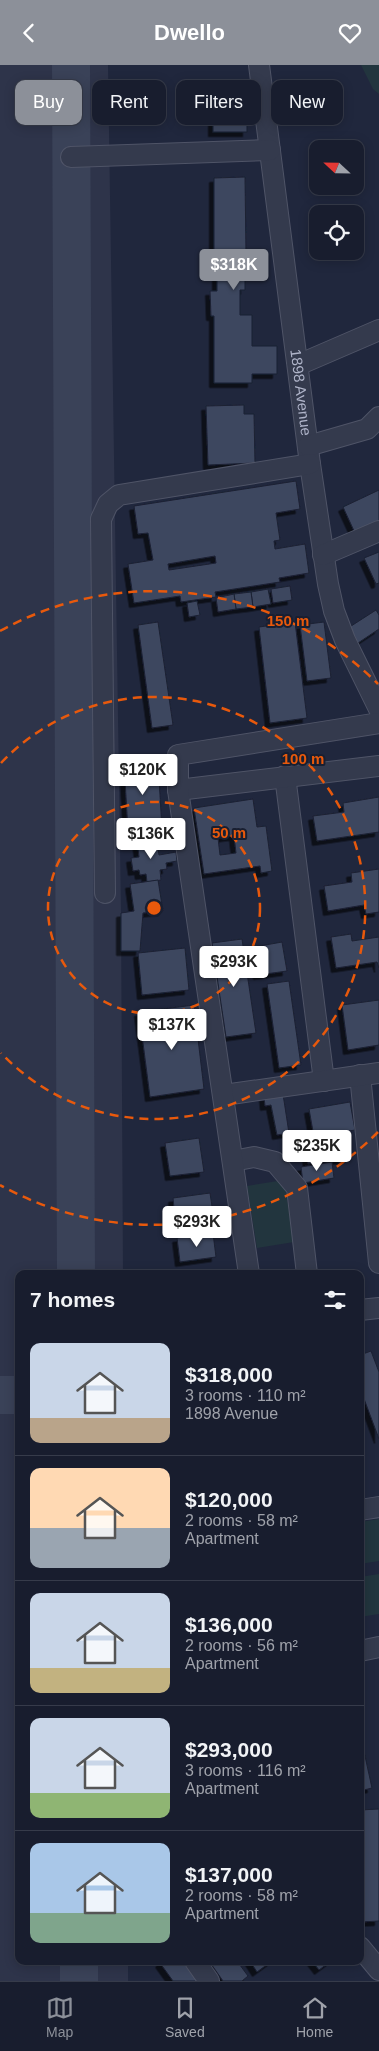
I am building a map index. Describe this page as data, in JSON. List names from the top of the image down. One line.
{"streets":{"street":["1898 Avenue"]},"north":"left","page":{"header":"Dwello","chip":["Buy","Rent","Filters","New"],"price":["$318K","$120K","$136K","$293K","$137K","$235K","$293K"],"heading":"7 homes","list":[{"name":"$318,000","note":"3 rooms · 110 m² · 1898 Avenue"},{"name":"$120,000","note":"2 rooms · 58 m² · Apartment"},{"name":"$136,000","note":"2 rooms · 56 m² · Apartment"},{"name":"$293,000","note":"3 rooms · 116 m² · Apartment"},{"name":"$137,000","note":"2 rooms · 58 m² · Apartment"}],"tabs":["Map","Saved","Home"]},"rings":["150 m","100 m","50 m"]}
